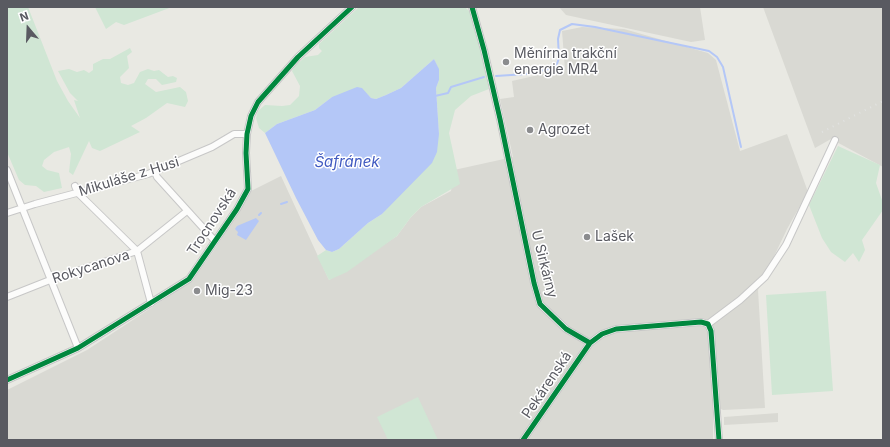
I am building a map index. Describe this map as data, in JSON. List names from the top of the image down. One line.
{"streets":{"street":["Mikuláše z Husi","Trocnovská","U Sirkárny","Rokycanova","Pekárenská"]},"crossings":[["Mikuláše z Husi","Trocnovská"],["U Sirkárny","Pekárenská"]],"water":["Šafránek"],"places":["Měnírna trakční energie MR4","Agrozet","Lašek","Mig-23"],"north":"top"}
